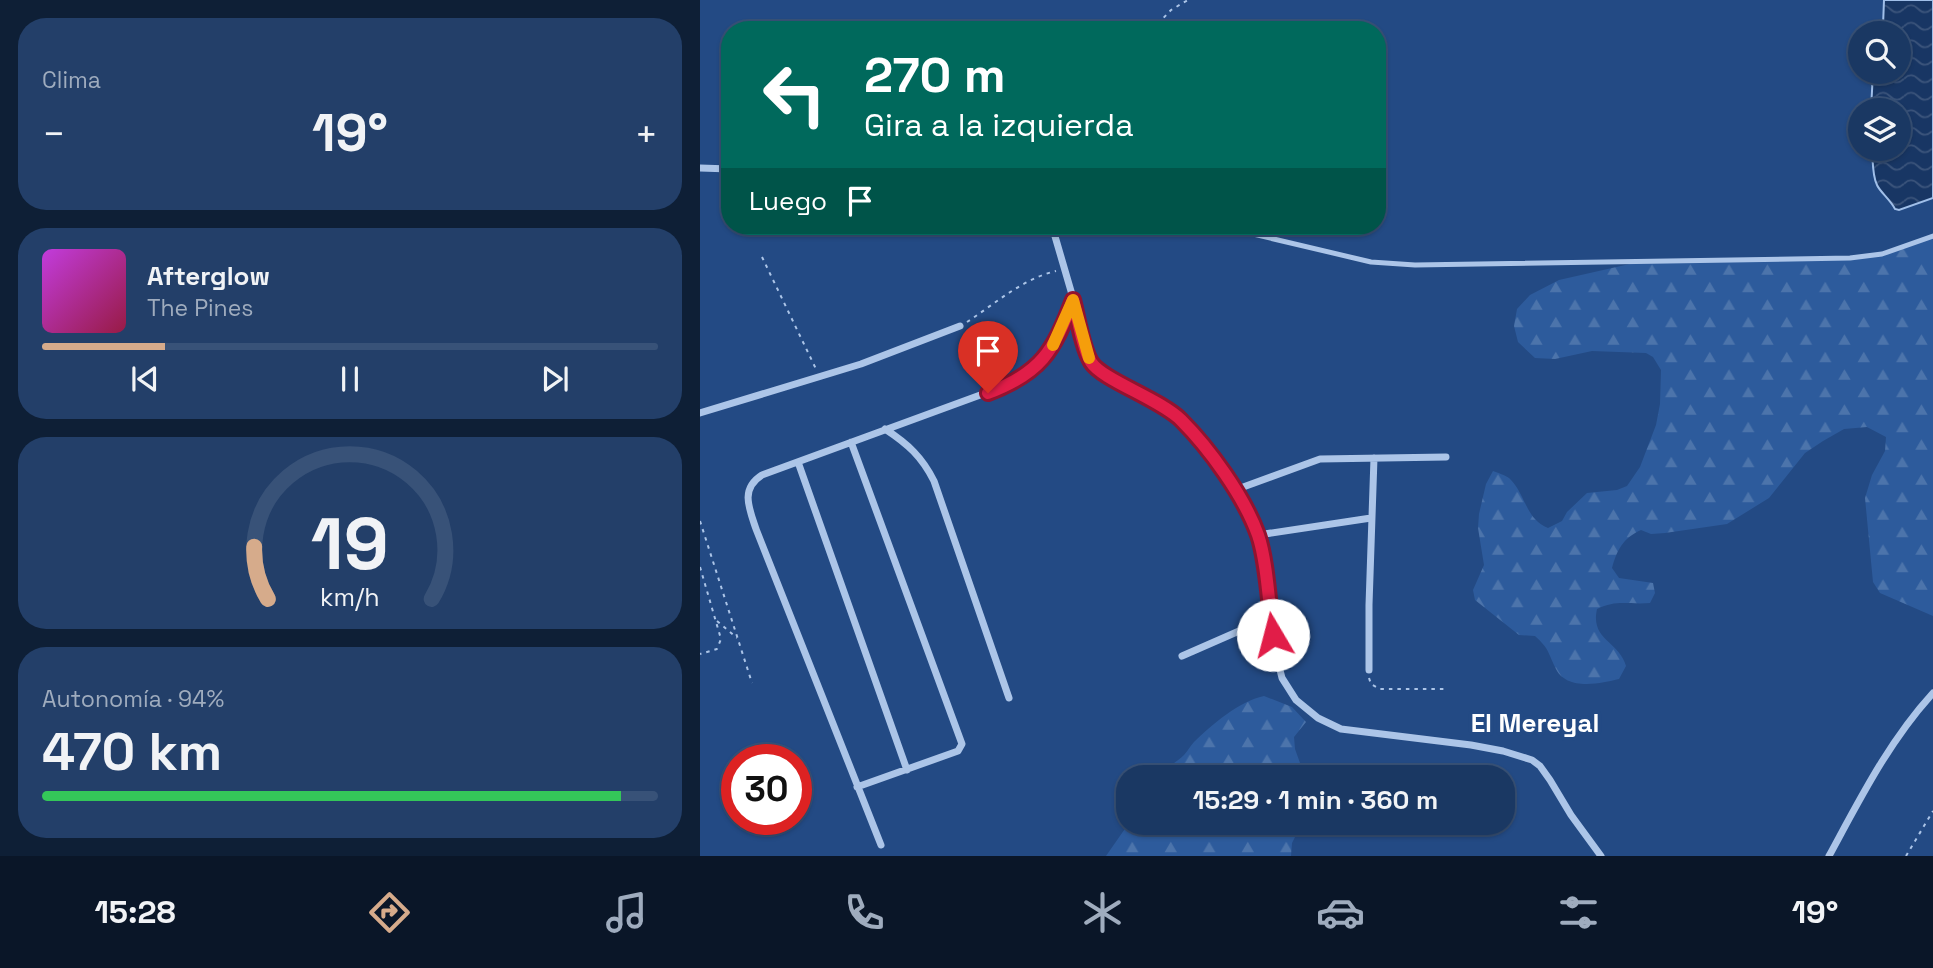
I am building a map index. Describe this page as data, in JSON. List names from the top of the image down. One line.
{"districts":["El Mereyal"],"page":{"tile":["Clima",["Autonomía · 94%","470 km"]],"turn":["270 m","Gira a la izquierda"],"heat":["−","19°","+"],"then":"Luego","song":["Afterglow","The Pines"],"limit":"30","trip":"15:29 · 1 min · 360 m","tabs":["15:28","19°"],"gauge":["19","km/h"]}}
